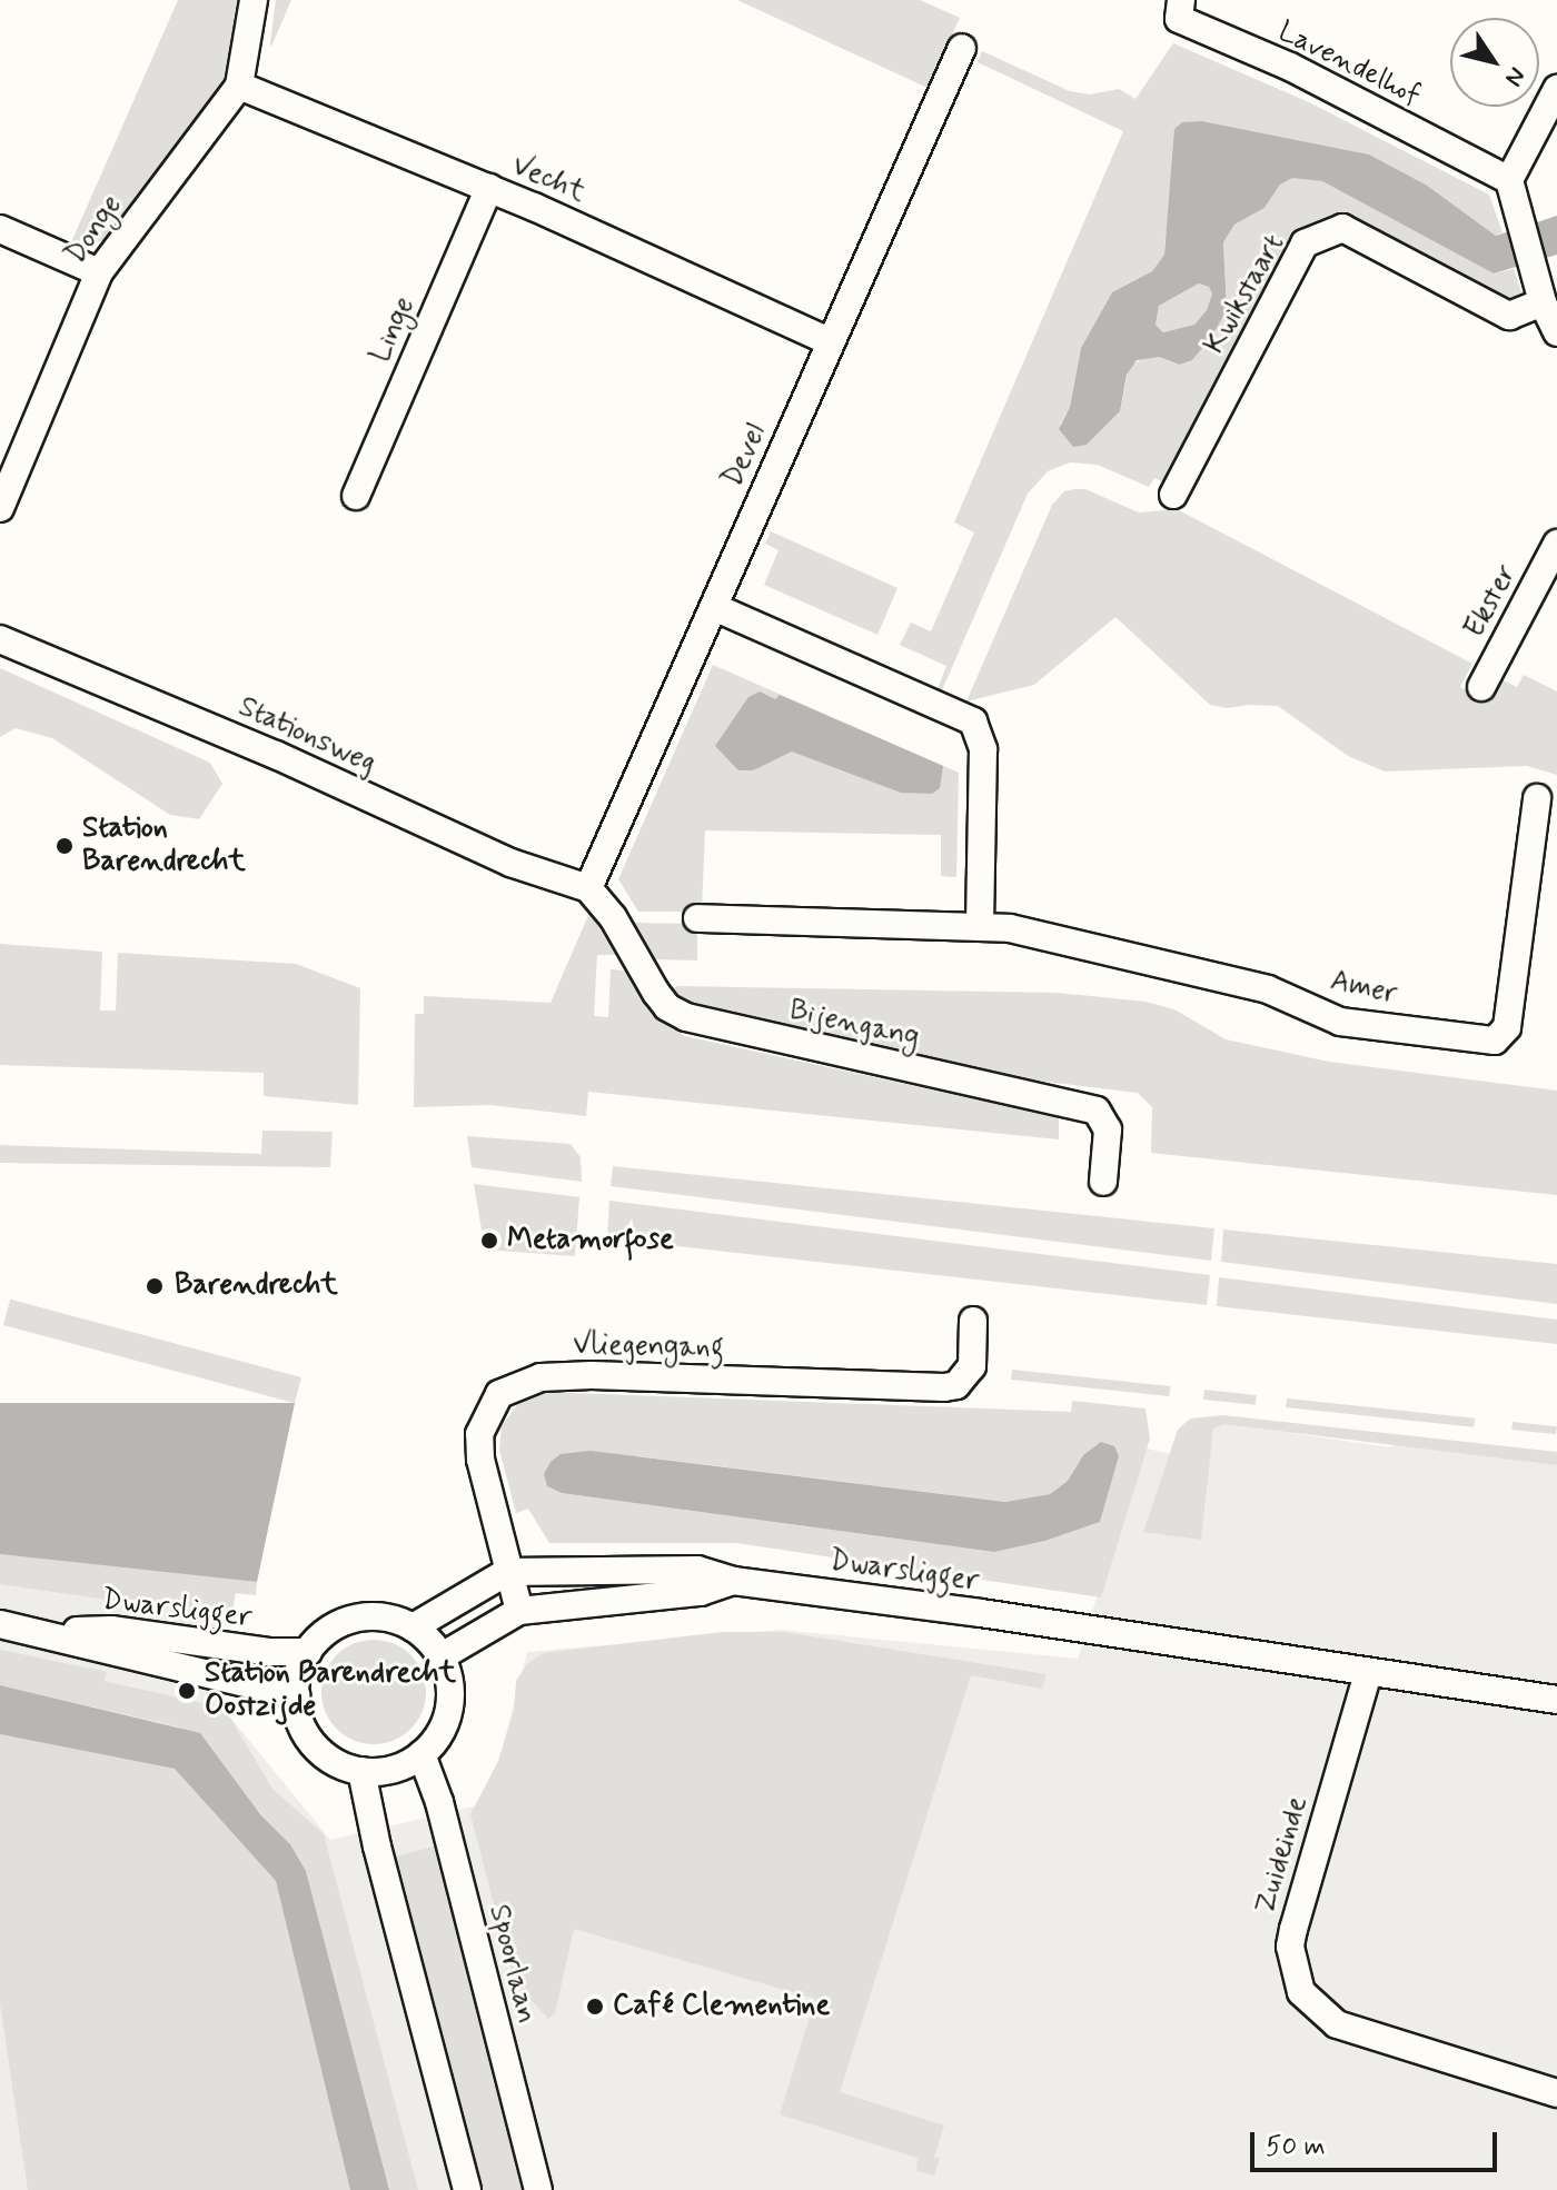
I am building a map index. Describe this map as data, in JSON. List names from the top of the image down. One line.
{"streets":{"street":["Lavendelhof","Vecht","Donge","Kwikstaart","Linge","Devel","Ekster","Stationsweg","Amer","Bijengang","Vliegengang","Dwarsligger","Zuideinde","Spoorlaan"]},"crossings":[["Vecht","Donge"],["Vecht","Linge"],["Vecht","Devel"],["Devel","Stationsweg"],["Devel","Bijengang"],["Stationsweg","Bijengang"],["Vliegengang","Dwarsligger"],["Dwarsligger","Zuideinde"],["Dwarsligger","Spoorlaan"]],"places":["Station Barendrecht","Metamorfose","Barendrecht","Station Barendrecht Oostzijde","Café Clementine"],"scale_bar":"50 m","north":"bottom right"}
